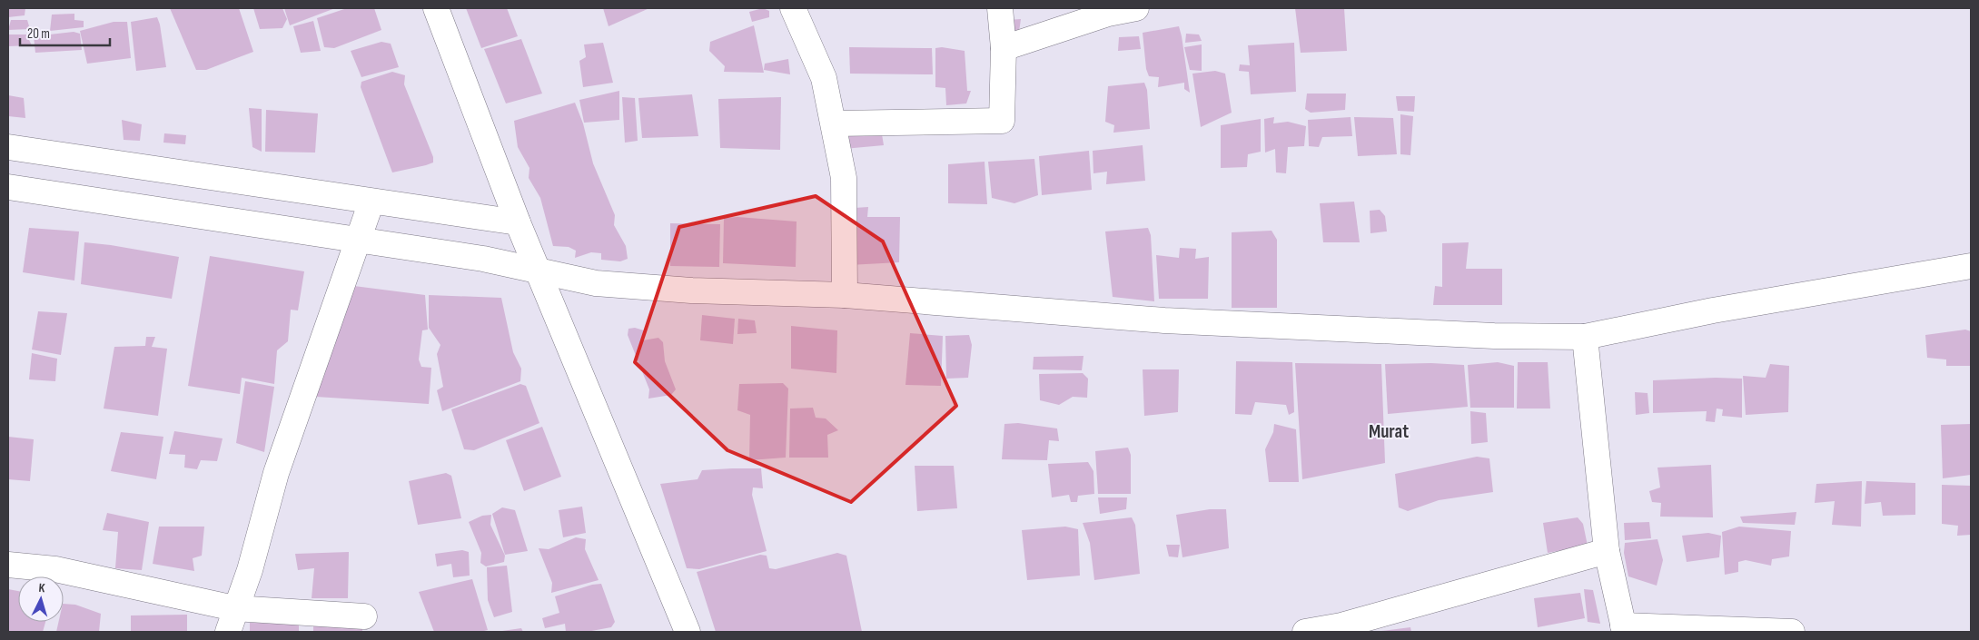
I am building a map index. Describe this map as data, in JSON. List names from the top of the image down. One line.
{"districts":["Murat"],"scale_bar":"20 m","north":"top"}
